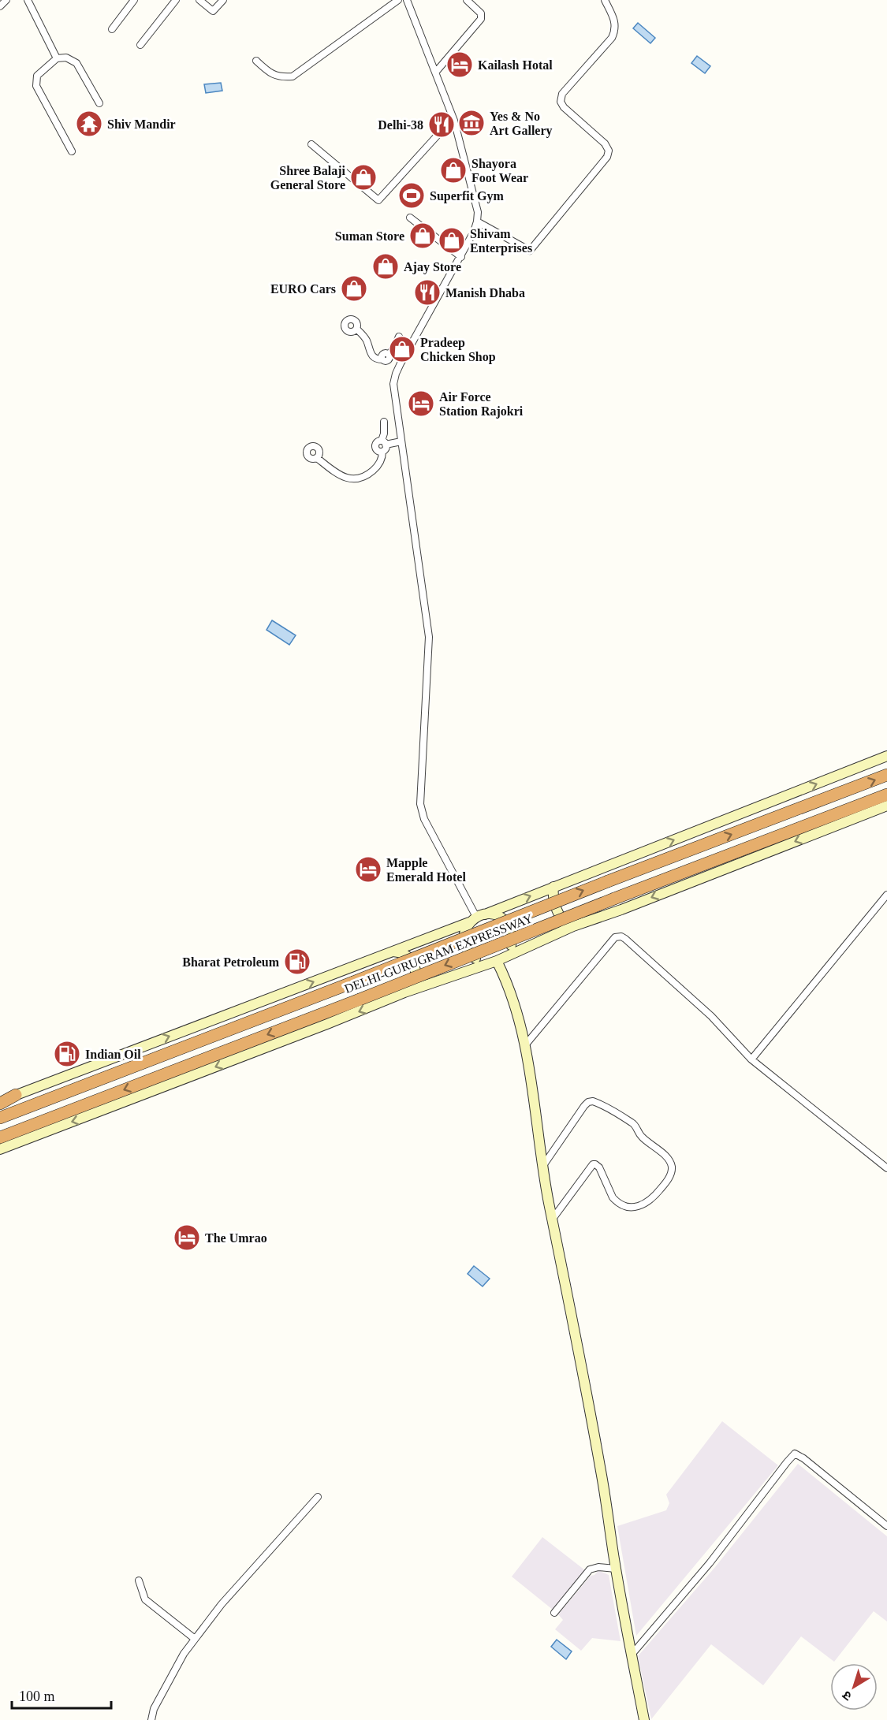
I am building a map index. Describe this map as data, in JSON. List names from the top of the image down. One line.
{"streets":{"highway":["DELHI-GURUGRAM EXPRESSWAY"]},"places":{"hotel":["Kailash Hotal","Air Force Station Rajokri","Mapple Emerald Hotel","The Umrao"],"museum":["Yes & No Art Gallery"],"temple":["Shiv Mandir"],"restaurant":["Delhi-38","Manish Dhaba"],"shop":["Shayora Foot Wear","Shree Balaji General Store","Suman Store","Shivam Enterprises","Ajay Store","EURO Cars","Pradeep Chicken Shop"],"sports":["Superfit Gym"],"fuel station":["Bharat Petroleum","Indian Oil"]},"scale_bar":"100 m","north":"bottom left"}
